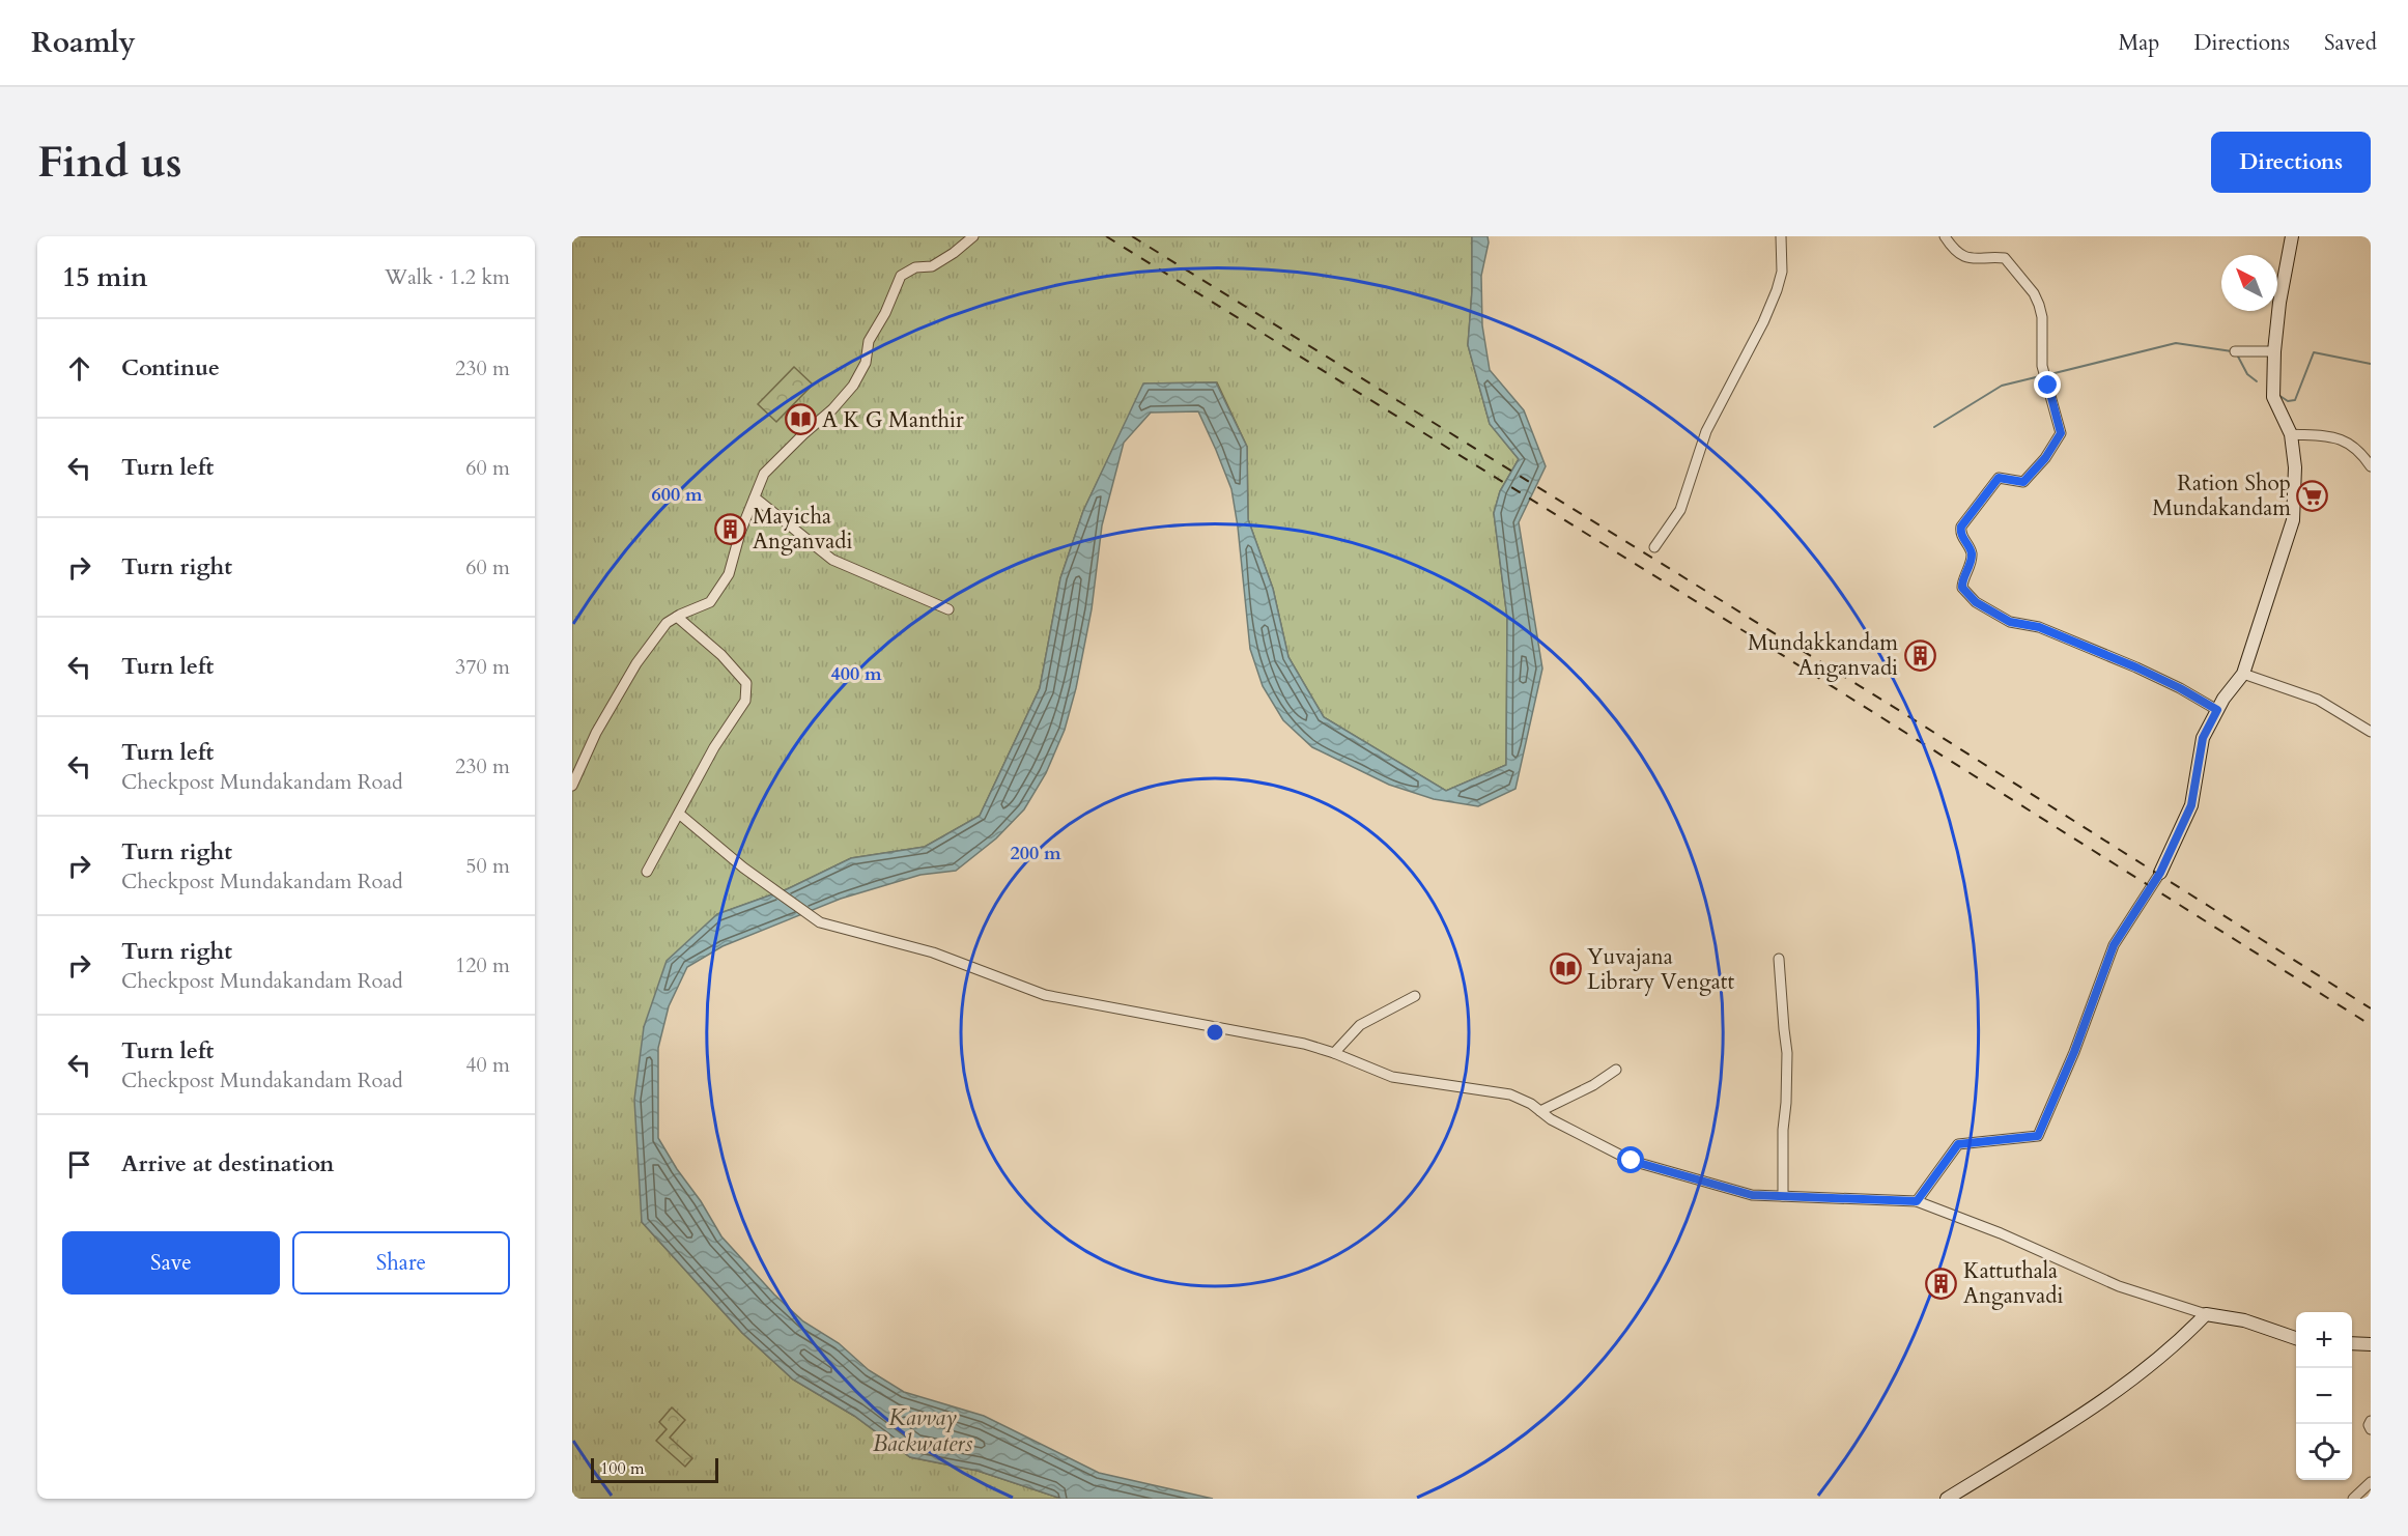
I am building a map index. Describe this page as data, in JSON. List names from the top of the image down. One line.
{"water":["Kavvay Backwaters"],"places":{"library":["A K G Manthir","Yuvajana Library Vengatt"],"supermarket":["Ration Shop Mundakandam"],"building":["Mayicha Anganvadi","Mundakkandam Anganvadi","Kattuthala Anganvadi"]},"scale_bar":"100 m","north":"top left","page":{"header":"Roamly","nav":["Map","Directions","Saved"],"buttons":["Directions",["Save","Share"]],"title":"Find us","heading":["15 min","Walk · 1.2 km"],"list":[["Continue","230 m"],["Turn left","60 m"],["Turn right","60 m"],["Turn left","370 m"],["Turn left","Checkpost Mundakandam Road","230 m"],["Turn right","Checkpost Mundakandam Road","50 m"],["Turn right","Checkpost Mundakandam Road","120 m"],["Turn left","Checkpost Mundakandam Road","40 m"],"Arrive at destination"],"map_buttons":["+","−"],"scale":"100 m"},"rings":["600 m","400 m","200 m"]}
